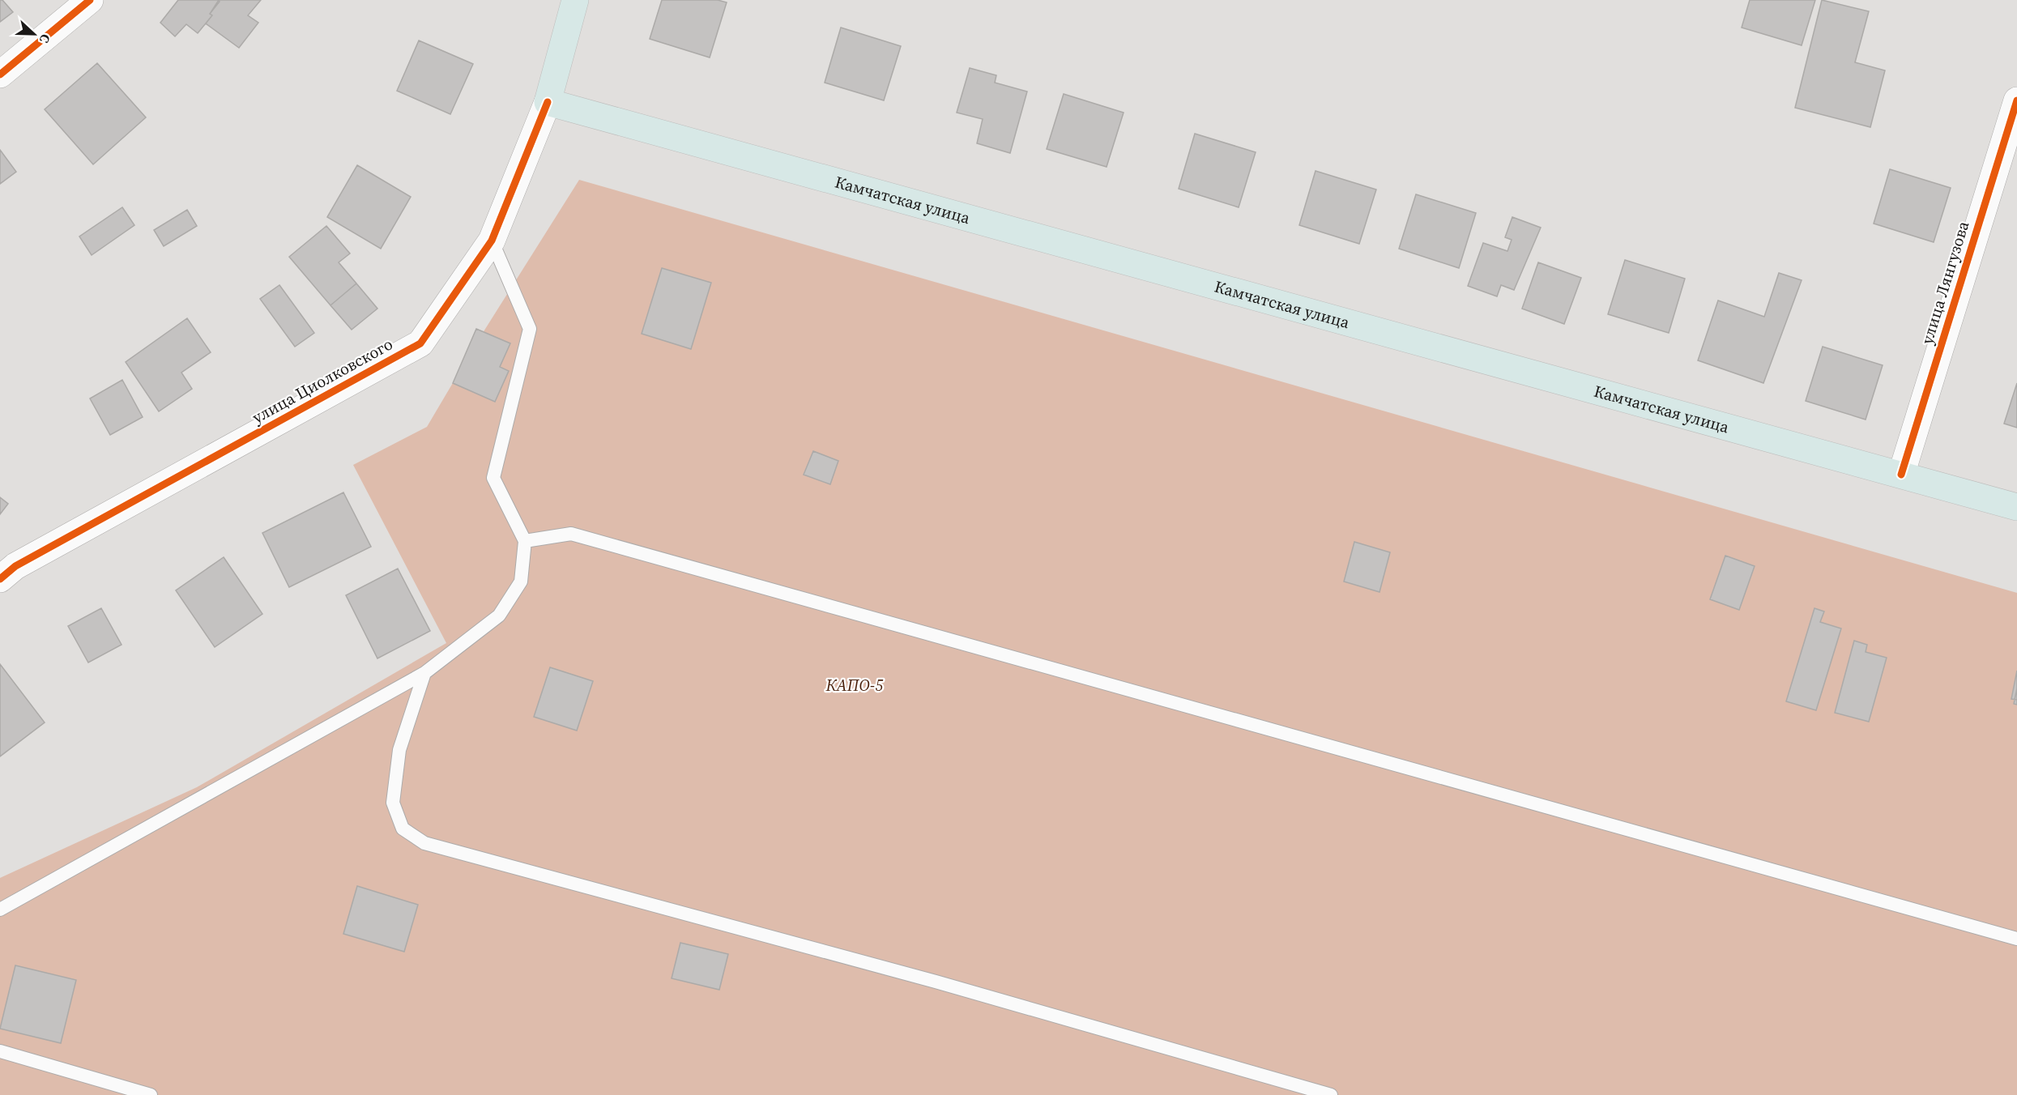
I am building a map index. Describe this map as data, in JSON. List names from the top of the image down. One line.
{"streets":{"main road":["Камчатская улица"],"street":["улица Лянгузова","улица Циолковского"]},"crossings":[["Камчатская улица","улица Лянгузова"],["Камчатская улица","улица Циолковского"]],"parks":["КАПО-5"],"north":"right"}
